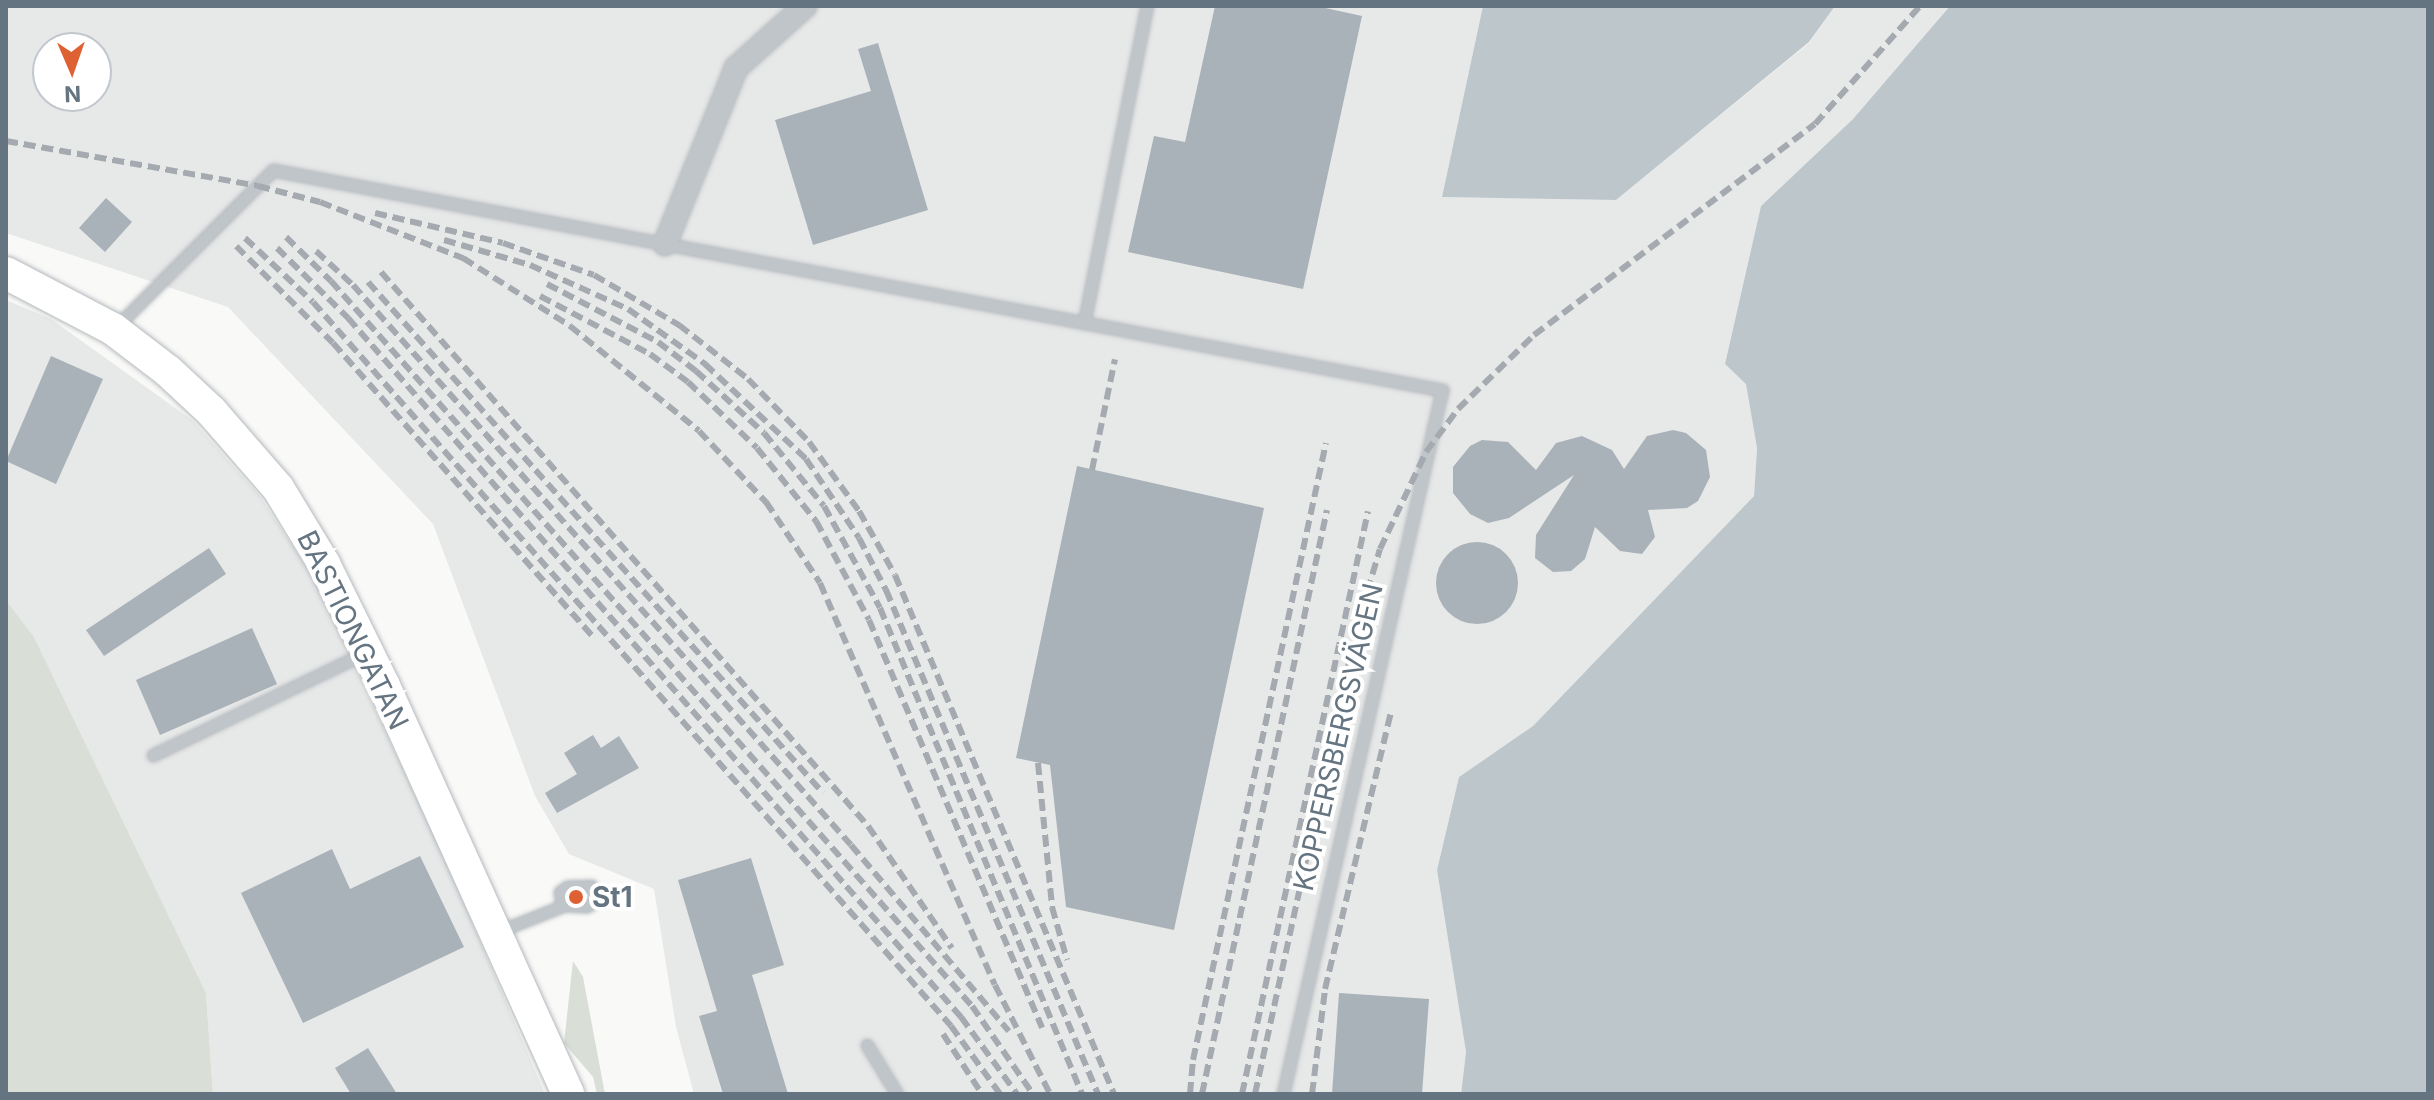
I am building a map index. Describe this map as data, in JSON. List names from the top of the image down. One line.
{"streets":{"main road":["BASTIONGATAN"],"lane":["KOPPERSBERGSVÄGEN"]},"places":["St1"],"north":"bottom"}
